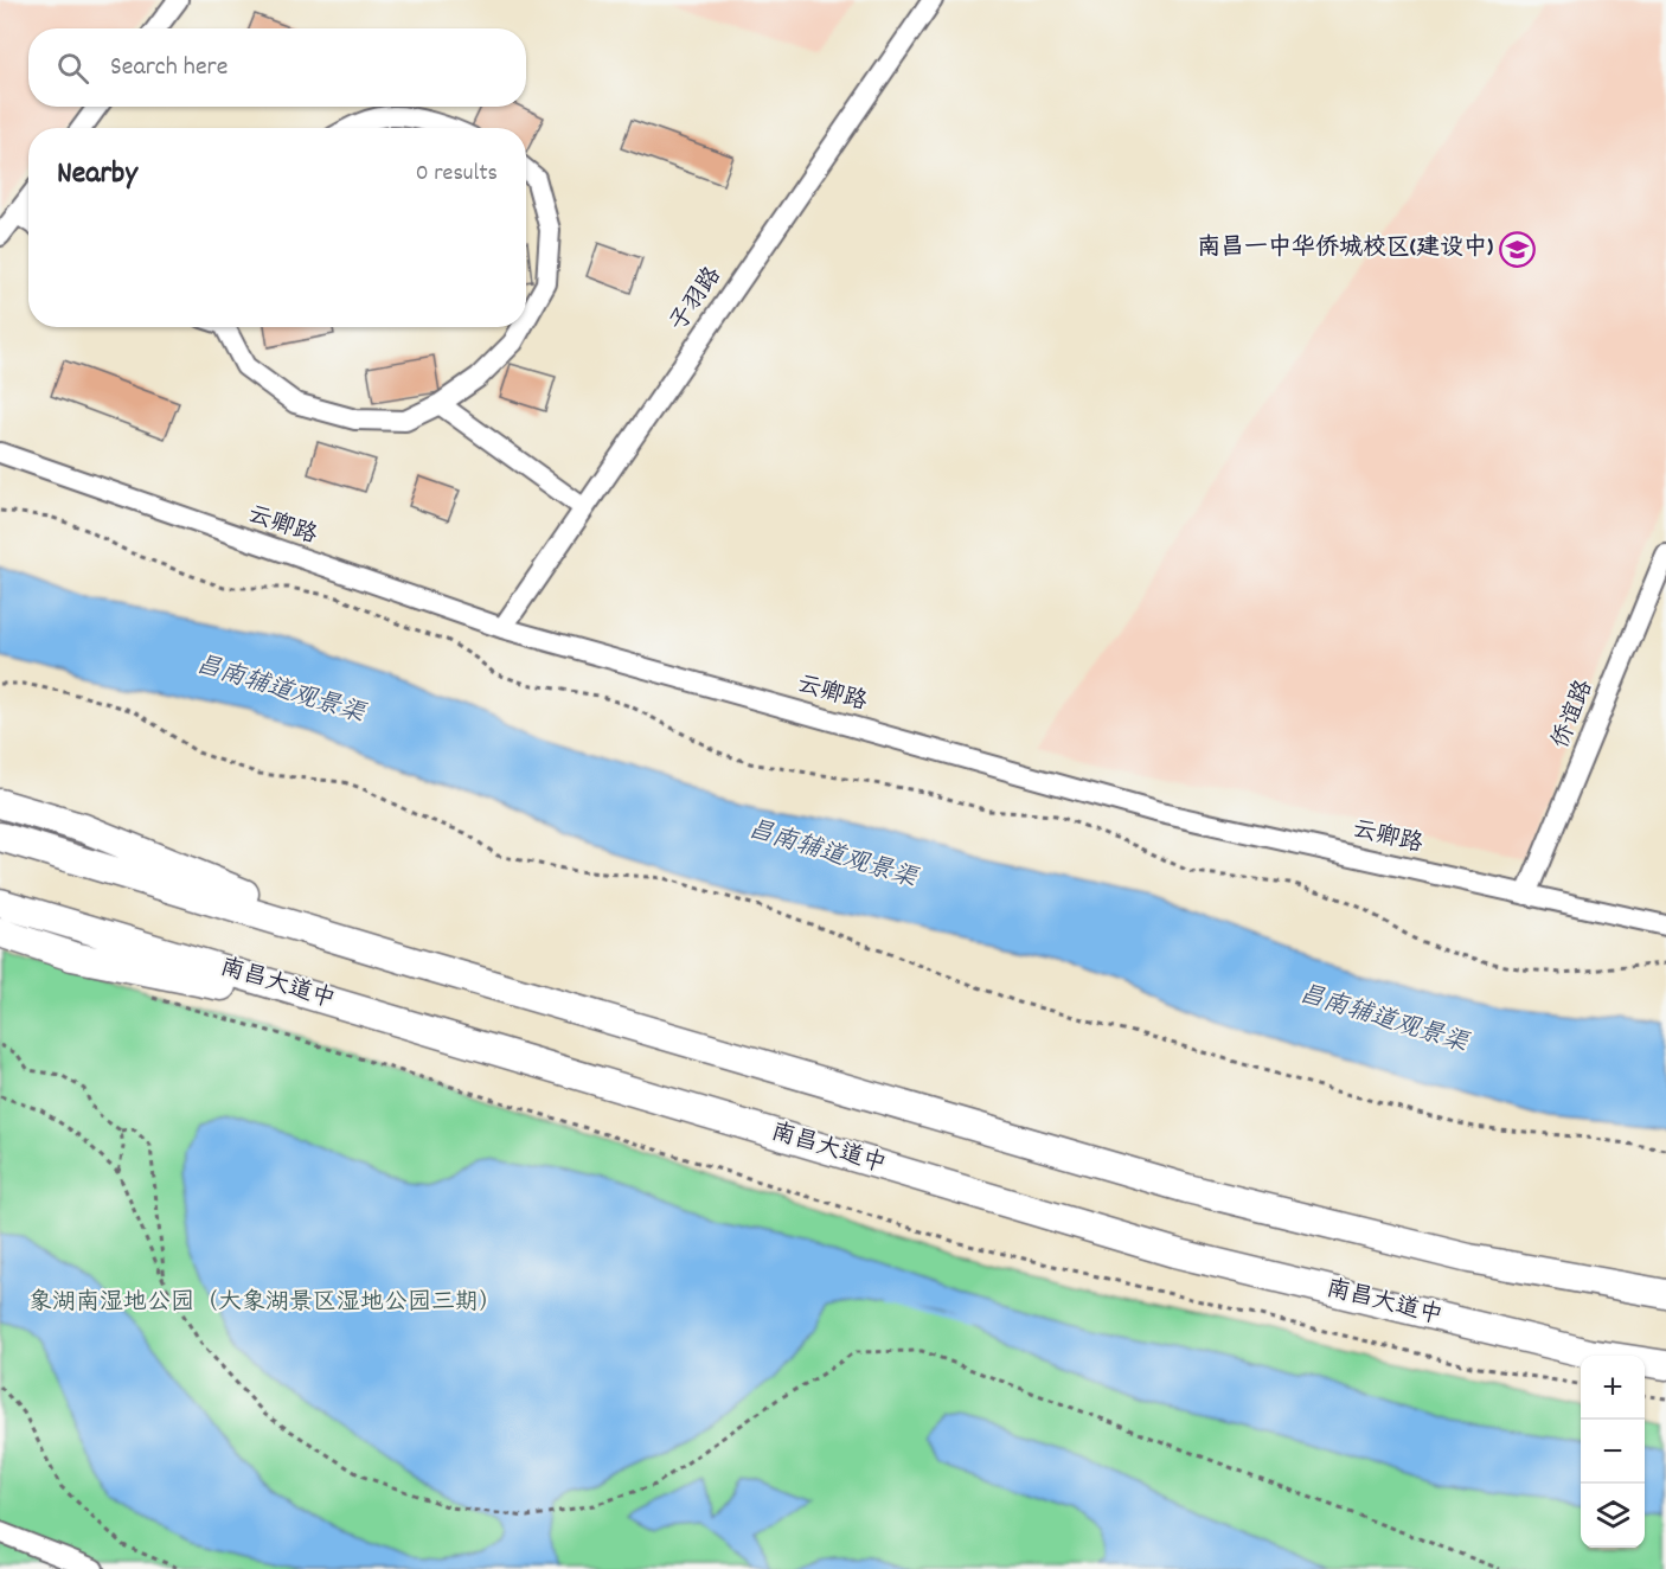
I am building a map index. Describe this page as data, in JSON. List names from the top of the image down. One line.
{"streets":{"highway":["南昌大道中"],"street":["子羽路","云卿路","侨谊路"]},"crossings":[["子羽路","云卿路"],["云卿路","侨谊路"]],"water":["昌南辅道观景渠"],"parks":["象湖南湿地公园（大象湖景区湿地公园三期）"],"places":{"school or university":["南昌一中华侨城校区(建设中)"]},"page":{"search":"Search here","heading":["Nearby","0 results"],"map_buttons":["+","−"]}}
